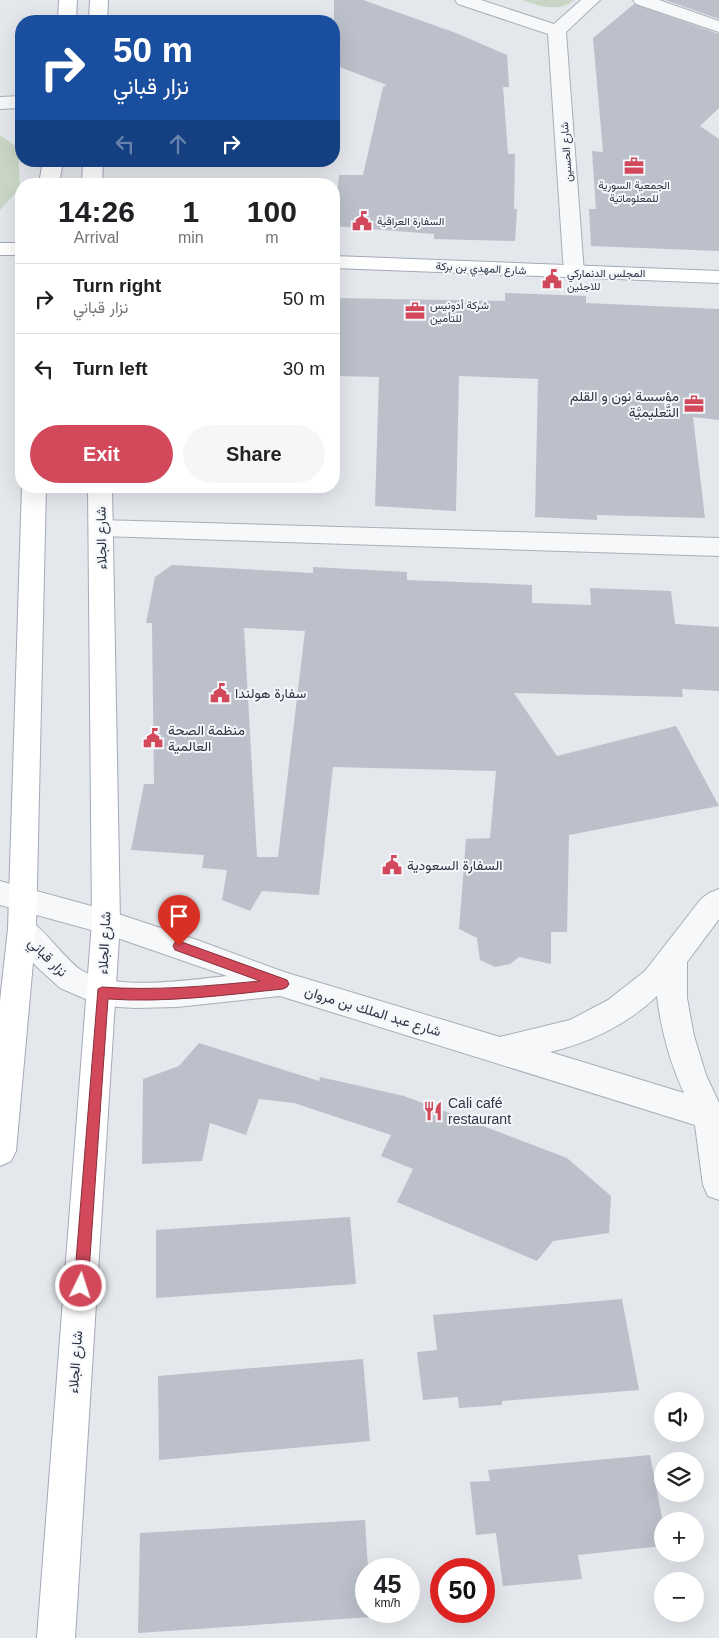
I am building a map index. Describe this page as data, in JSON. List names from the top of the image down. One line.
{"streets":{"main road":["شارع المهدي بن بركة","شارع الجلاء"],"street":["شارع الحسين","نزار قباني","شارع عبد الملك بن مروان"]},"crossings":[["شارع الحسين","شارع المهدي بن بركة"],["شارع الجلاء","نزار قباني"],["شارع الجلاء","شارع عبد الملك بن مروان"],["نزار قباني","شارع عبد الملك بن مروان"]],"places":{"office":["الجمعية السورية للمعلوماتية","شركة أدونيس للتأمين","مؤسسة نون و القلم التَّعليميَّة"],"public building":["السفارة العراقية","المجلس الدنماركي للاجئين","سفارة هولندا","منظمة الصحة العالمية","السفارة السعودية"],"restaurant":["Cali café restaurant"]},"page":{"turn":["50 m","نزار قباني"],"eta":["14:26","Arrival","1","min","100","m"],"list":[{"name":"Turn right","note":"نزار قباني","value":"50 m"},{"name":"Turn left","value":"30 m"}],"buttons":["Exit","Share"],"map_buttons":["+","−"],"speed":"45 km/h","limit":"50"}}
